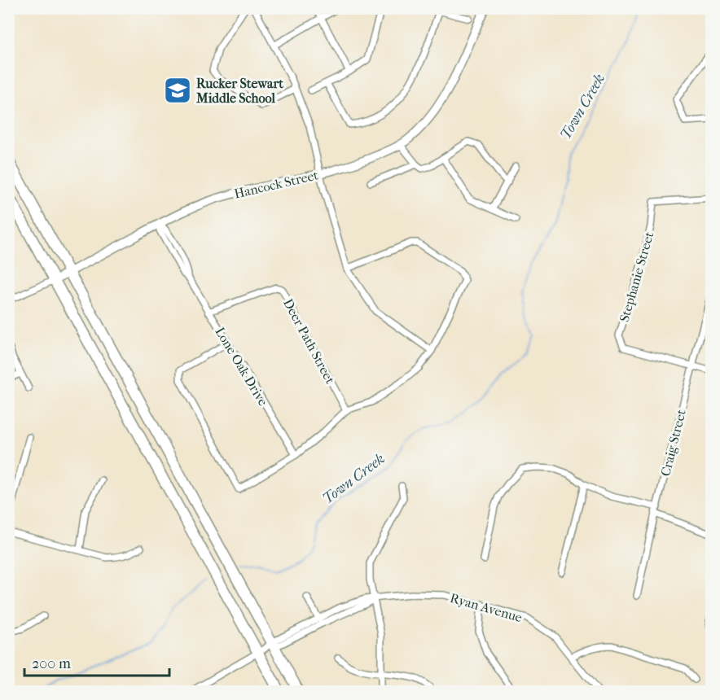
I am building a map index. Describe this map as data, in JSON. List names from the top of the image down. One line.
{"streets":{"street":["Hancock Street","Stephanie Street","Deer Path Street","Lone Oak Drive","Craig Street","Ryan Avenue"]},"crossings":[["Hancock Street","Lone Oak Drive"],["Stephanie Street","Craig Street"],["Deer Path Street","Lone Oak Drive"]],"water":["Town Creek"],"places":{"school or university":["Rucker Stewart Middle School"]},"scale_bar":"200 m"}
